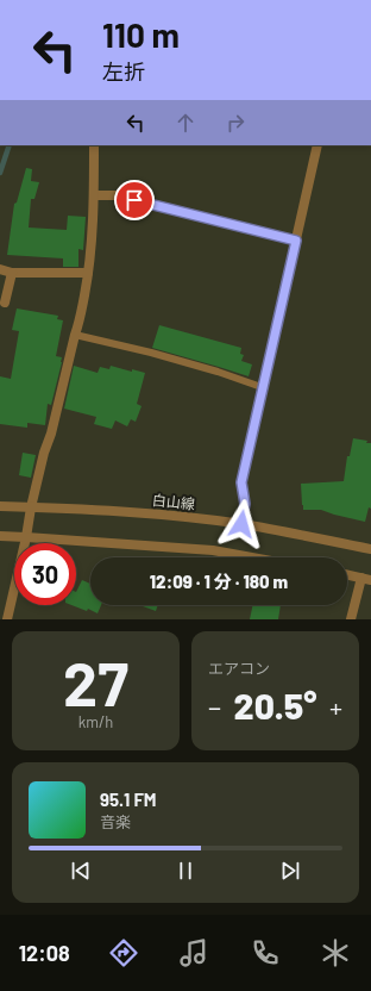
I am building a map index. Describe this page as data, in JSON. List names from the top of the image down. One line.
{"streets":{"street":["白山線"]},"page":{"turn":["110 m","左折"],"limit":"30","trip":"12:09 · 1 分 · 180 m","tile":[["27","km/h"],"エアコン"],"heat":["−","20.5°","+"],"song":["95.1 FM","音楽"],"tabs":"12:08"}}
